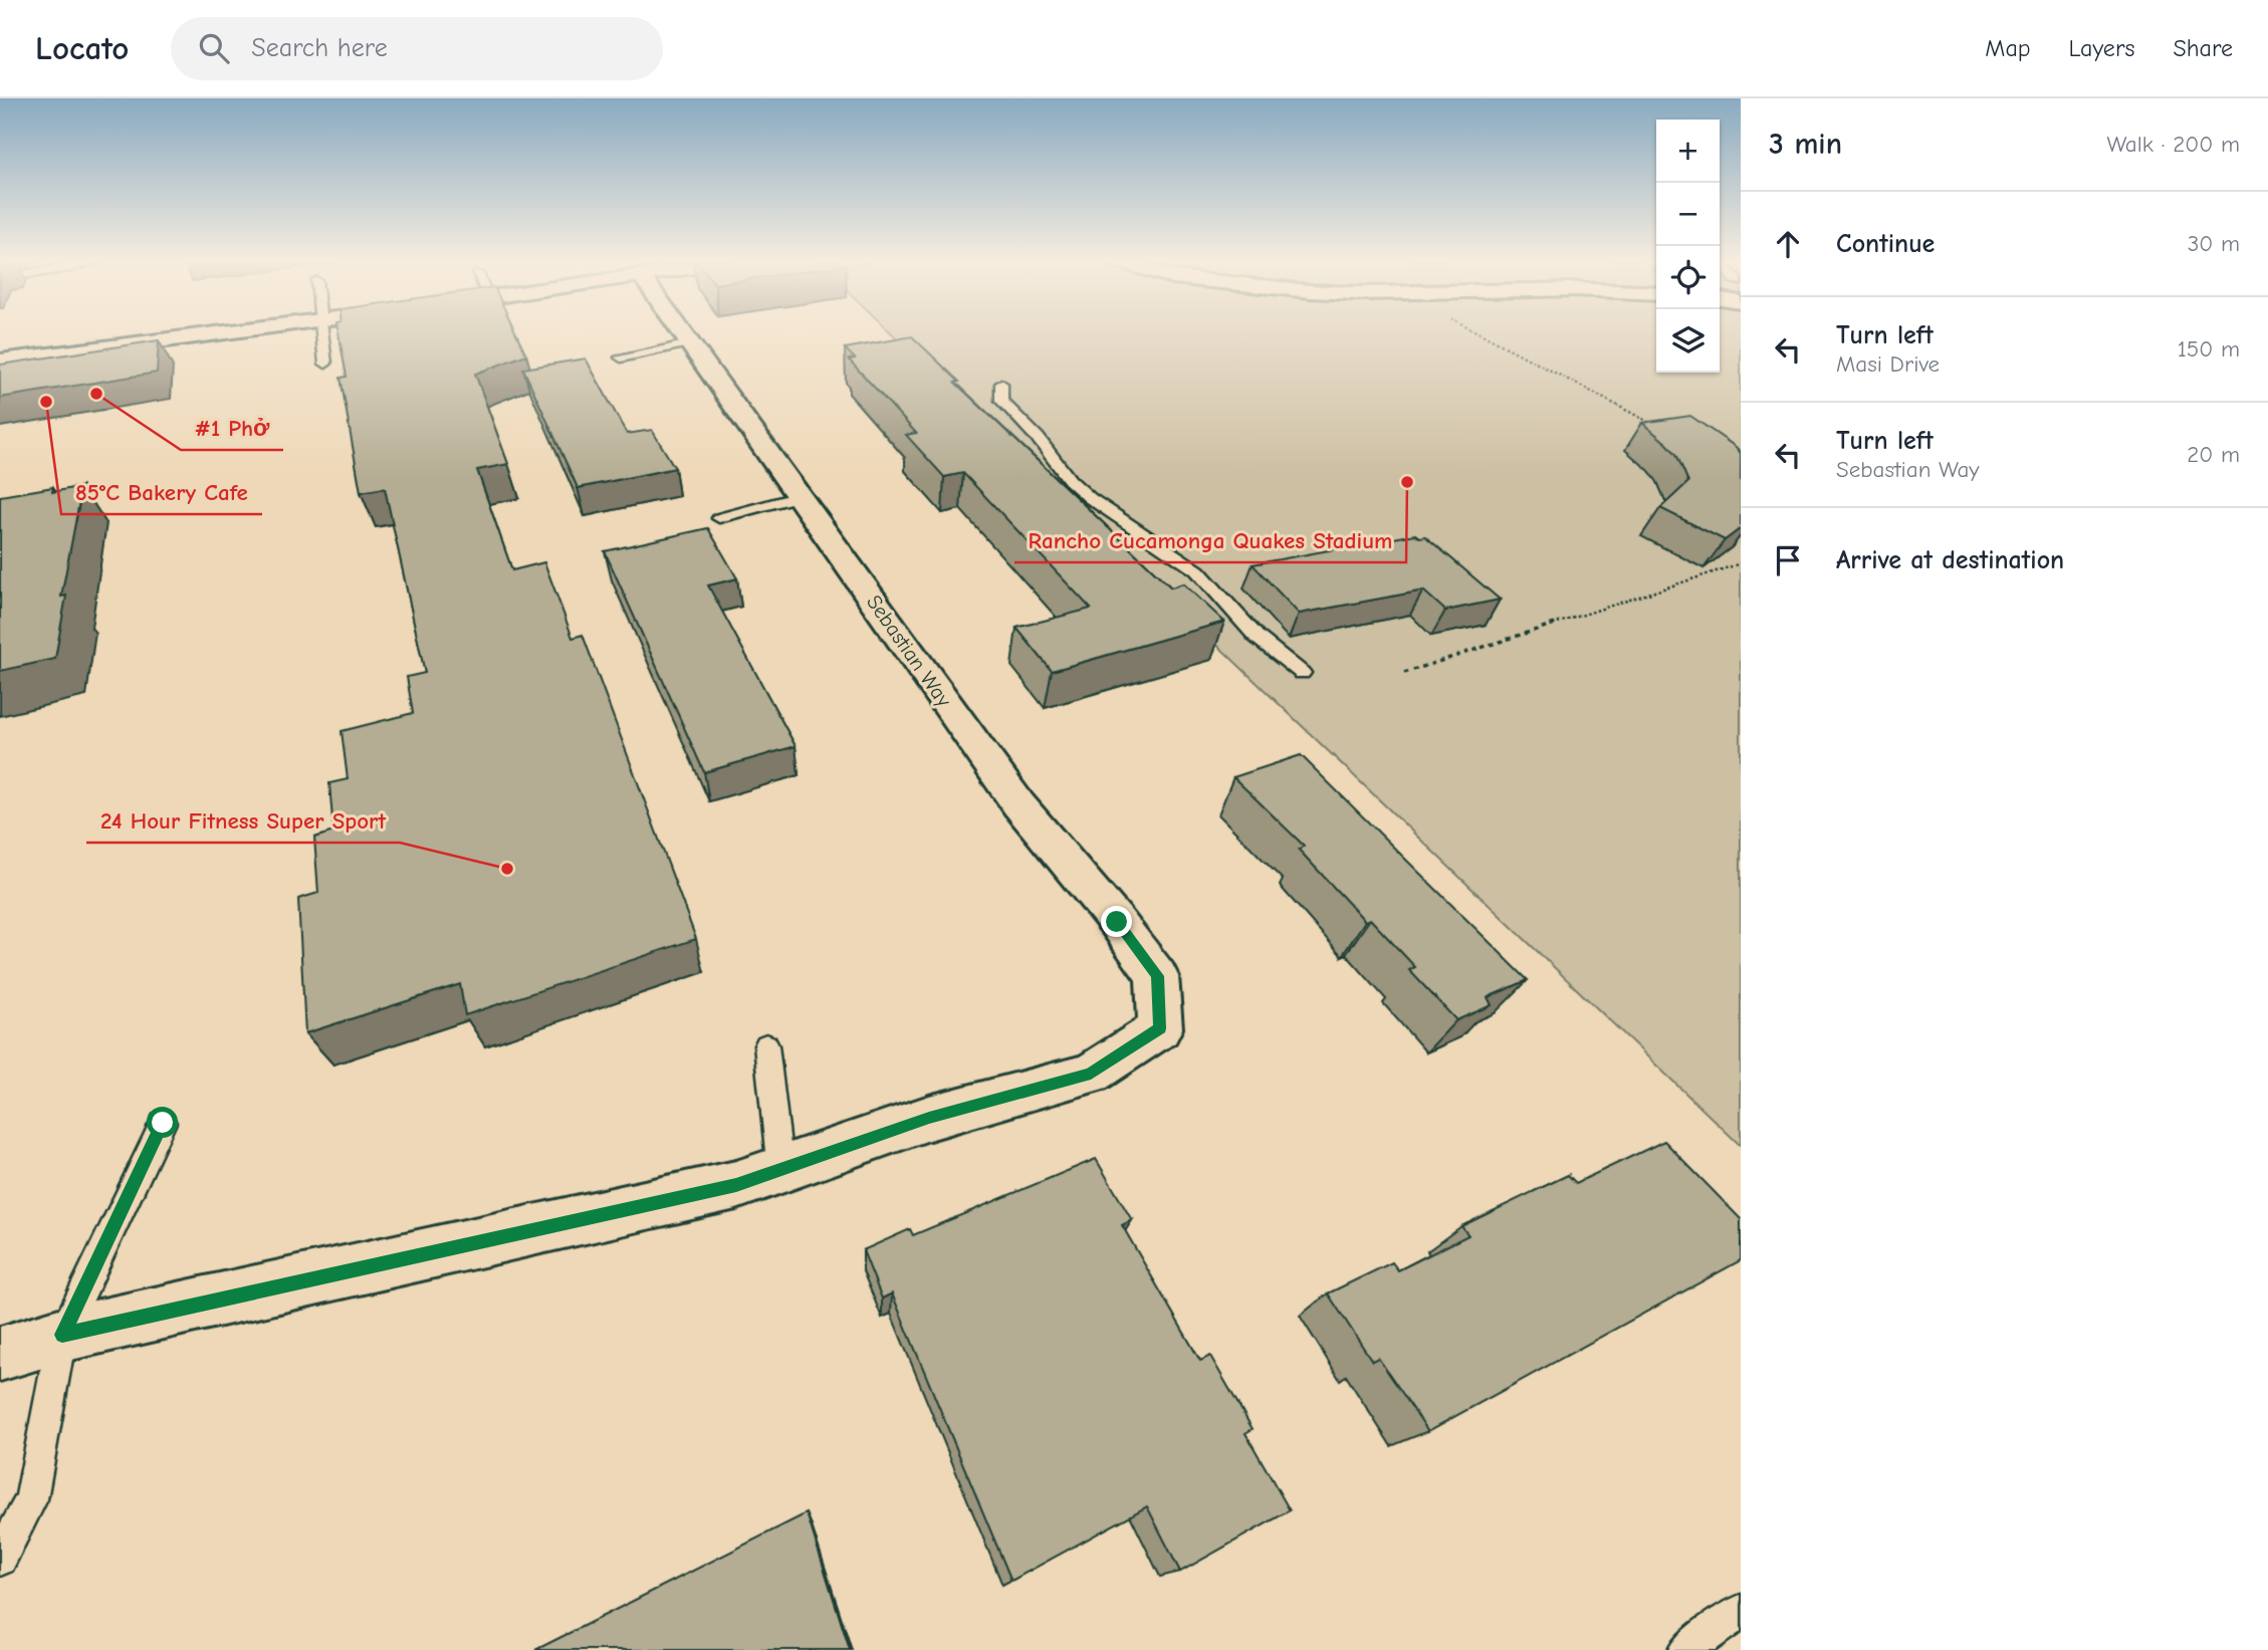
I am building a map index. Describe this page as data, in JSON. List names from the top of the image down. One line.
{"streets":{"street":["Sebastian Way"]},"places":["#1 Phở","85°C Bakery Cafe","Rancho Cucamonga Quakes Stadium","24 Hour Fitness Super Sport"],"page":{"header":"Locato","search":"Search here","nav":["Map","Layers","Share"],"heading":["3 min","Walk · 200 m"],"map_buttons":["+","−"],"list":[["Continue","30 m"],["Turn left","Masi Drive","150 m"],["Turn left","Sebastian Way","20 m"],"Arrive at destination"]}}
